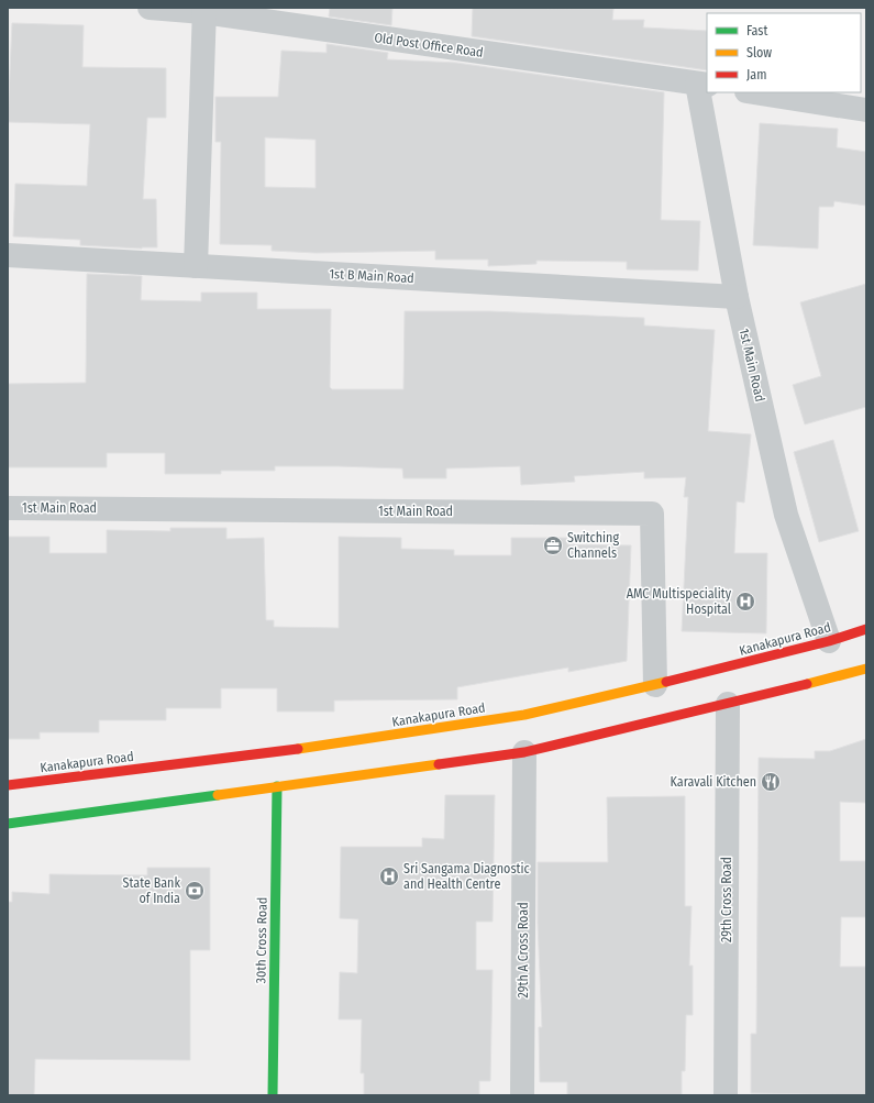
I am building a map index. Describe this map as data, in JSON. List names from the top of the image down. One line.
{"streets":{"main road":["Kanakapura Road","30th Cross Road"],"street":["Old Post Office Road","1st B Main Road","1st Main Road","29th Cross Road","29th A Cross Road"]},"crossings":[["Old Post Office Road","1st Main Road"],["1st B Main Road","1st Main Road"],["1st Main Road","Kanakapura Road"]],"places":{"office":["Switching Channels"],"hospital":["AMC Multispeciality Hospital","Sri Sangama Diagnostic and Health Centre"],"restaurant":["Karavali Kitchen"],"bank":["State Bank of India"]},"legend":["Fast","Slow","Jam"]}
